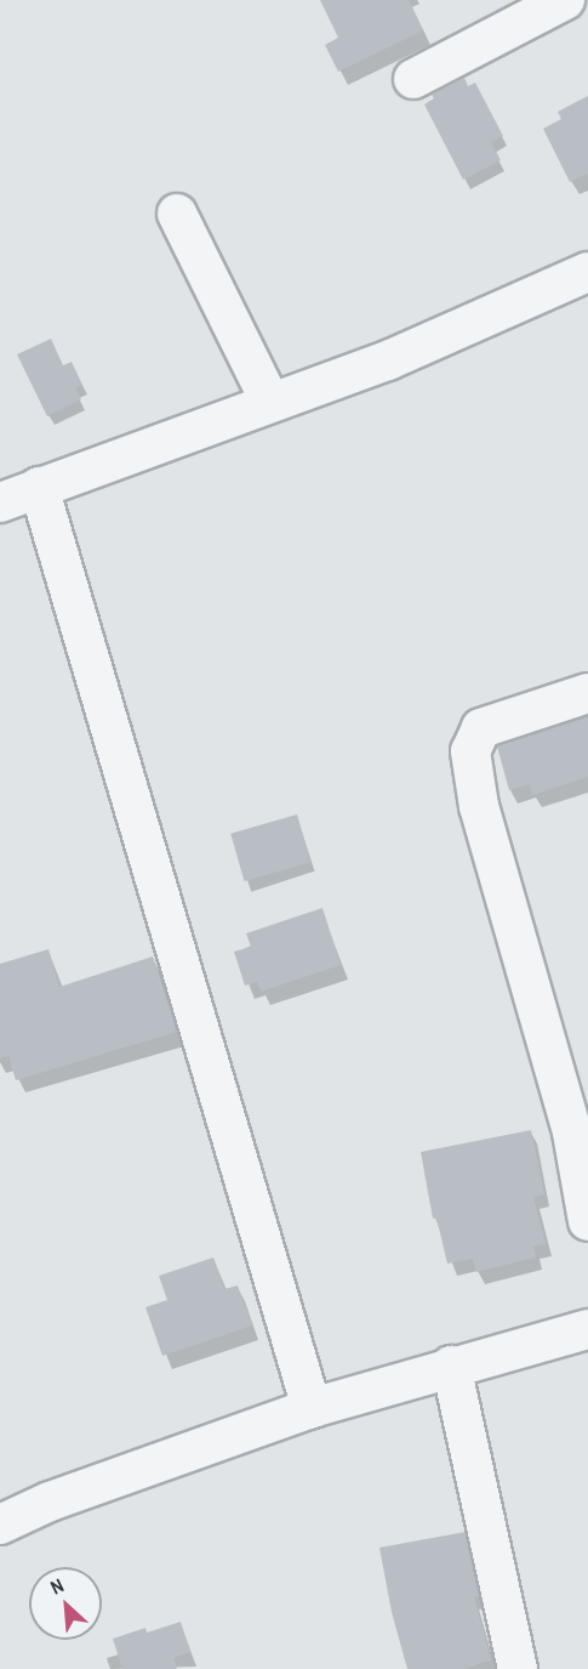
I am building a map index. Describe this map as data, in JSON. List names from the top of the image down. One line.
{"north":"top left"}
